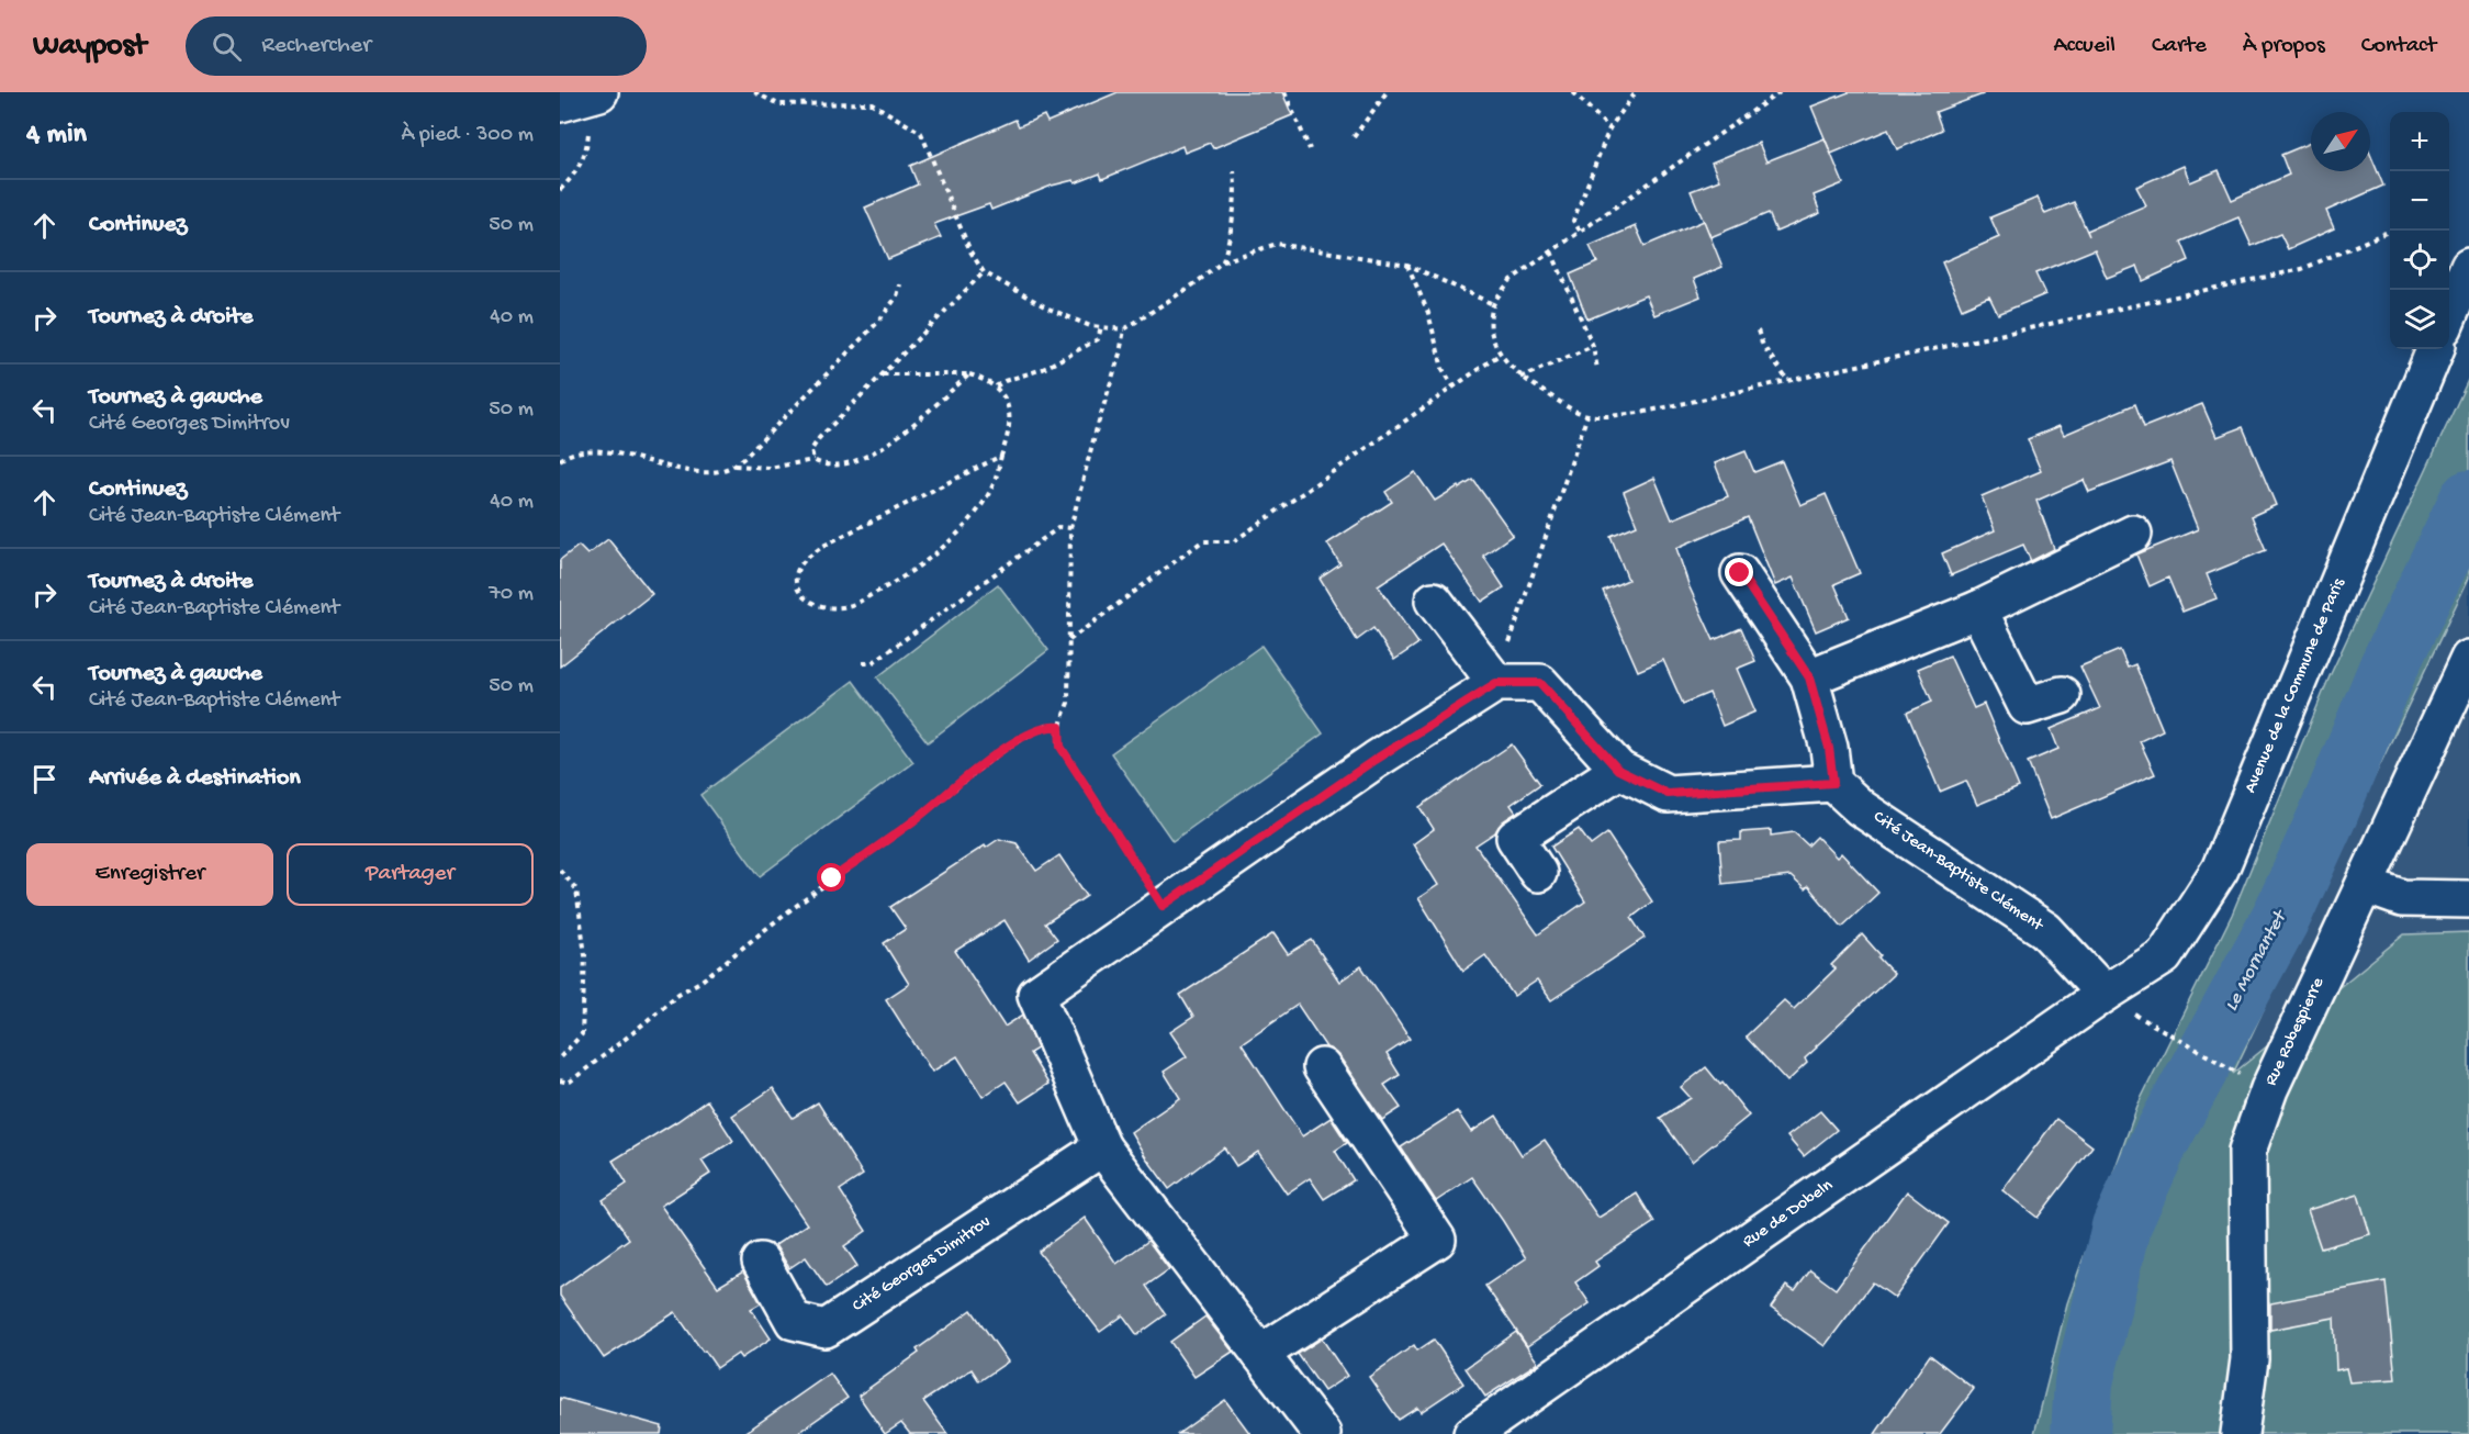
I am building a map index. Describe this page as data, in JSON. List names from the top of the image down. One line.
{"streets":{"street":["Avenue de la Commune de Paris","Cité Jean-Baptiste Clément","Rue Robespierre","Rue de Dobeln","Cité Georges Dimitrov"]},"crossings":[["Avenue de la Commune de Paris","Cité Jean-Baptiste Clément"],["Avenue de la Commune de Paris","Rue de Dobeln"],["Cité Jean-Baptiste Clément","Rue de Dobeln"]],"water":["Le Mornantet"],"north":"top right","page":{"header":"Waypost","search":"Rechercher","nav":["Accueil","Carte","À propos","Contact"],"heading":["4 min","À pied · 300 m"],"map_buttons":["+","−"],"list":[["Continuez","50 m"],["Tournez à droite","40 m"],["Tournez à gauche","Cité Georges Dimitrov","50 m"],["Continuez","Cité Jean-Baptiste Clément","40 m"],["Tournez à droite","Cité Jean-Baptiste Clément","70 m"],["Tournez à gauche","Cité Jean-Baptiste Clément","50 m"],"Arrivée à destination"],"buttons":["Enregistrer","Partager"]}}
